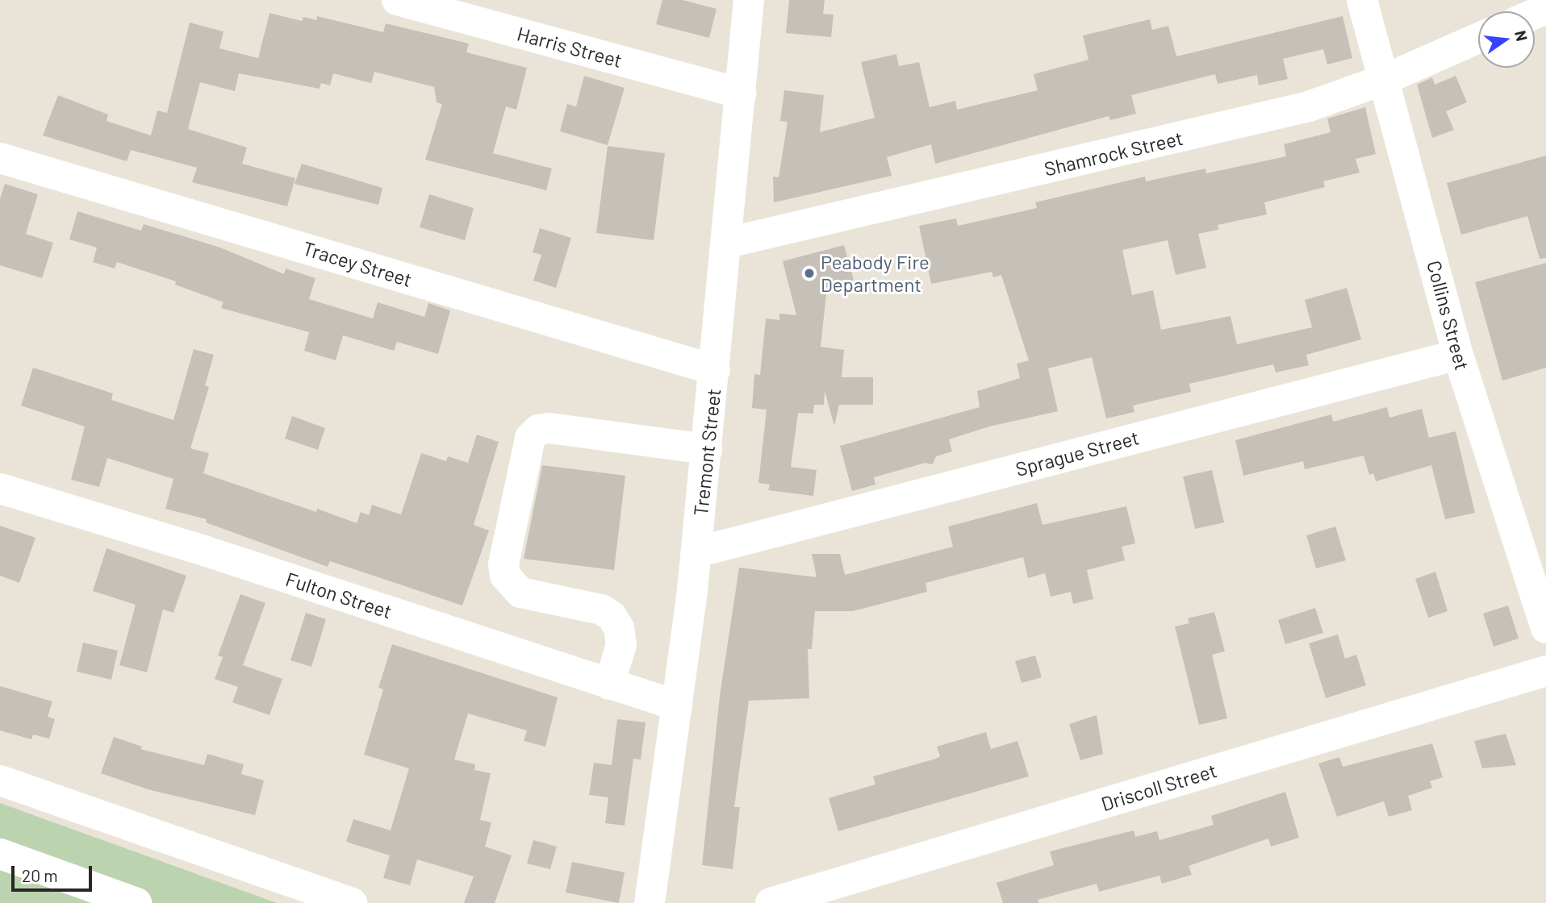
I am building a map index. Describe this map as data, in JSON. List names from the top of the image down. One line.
{"streets":{"street":["Harris Street","Shamrock Street","Tracey Street","Collins Street","Tremont Street","Sprague Street","Fulton Street","Driscoll Street"]},"crossings":[["Harris Street","Tremont Street"],["Shamrock Street","Collins Street"],["Shamrock Street","Tremont Street"],["Tracey Street","Tremont Street"],["Collins Street","Sprague Street"],["Tremont Street","Sprague Street"],["Tremont Street","Fulton Street"]],"places":["Peabody Fire Department"],"scale_bar":"20 m","north":"right"}
